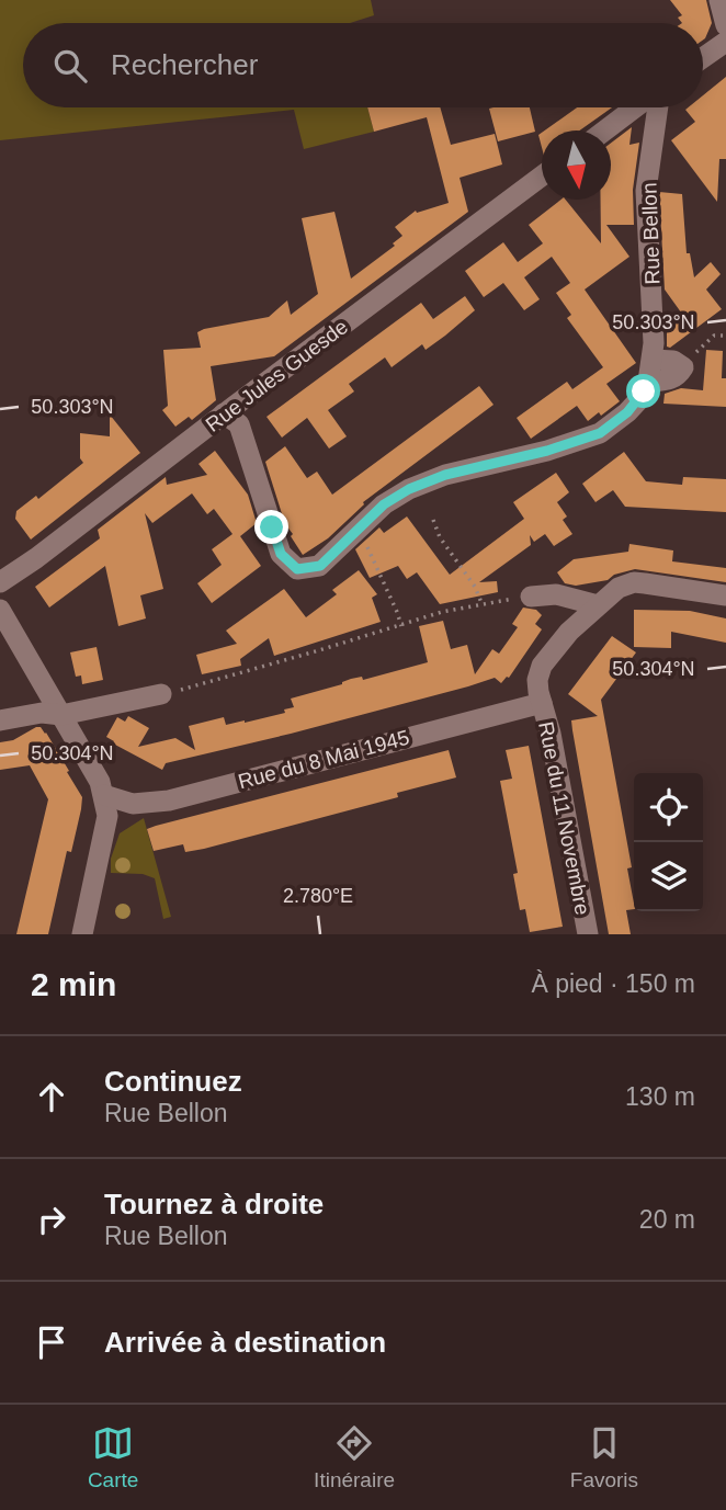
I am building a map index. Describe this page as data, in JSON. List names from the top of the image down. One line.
{"streets":{"street":["Rue Bellon","Rue Jules Guesde","Rue du 8 Mai 1945","Rue du 11 Novembre"]},"crossings":[["Rue du 8 Mai 1945","Rue du 11 Novembre"]],"north":"bottom","page":{"search":"Rechercher","heading":["2 min","À pied · 150 m"],"list":[["Continuez","Rue Bellon","130 m"],["Tournez à droite","Rue Bellon","20 m"],"Arrivée à destination"],"nav":["Carte","Itinéraire","Favoris"]},"coordinates":["50.303°N","50.304°N","2.780°E"]}
